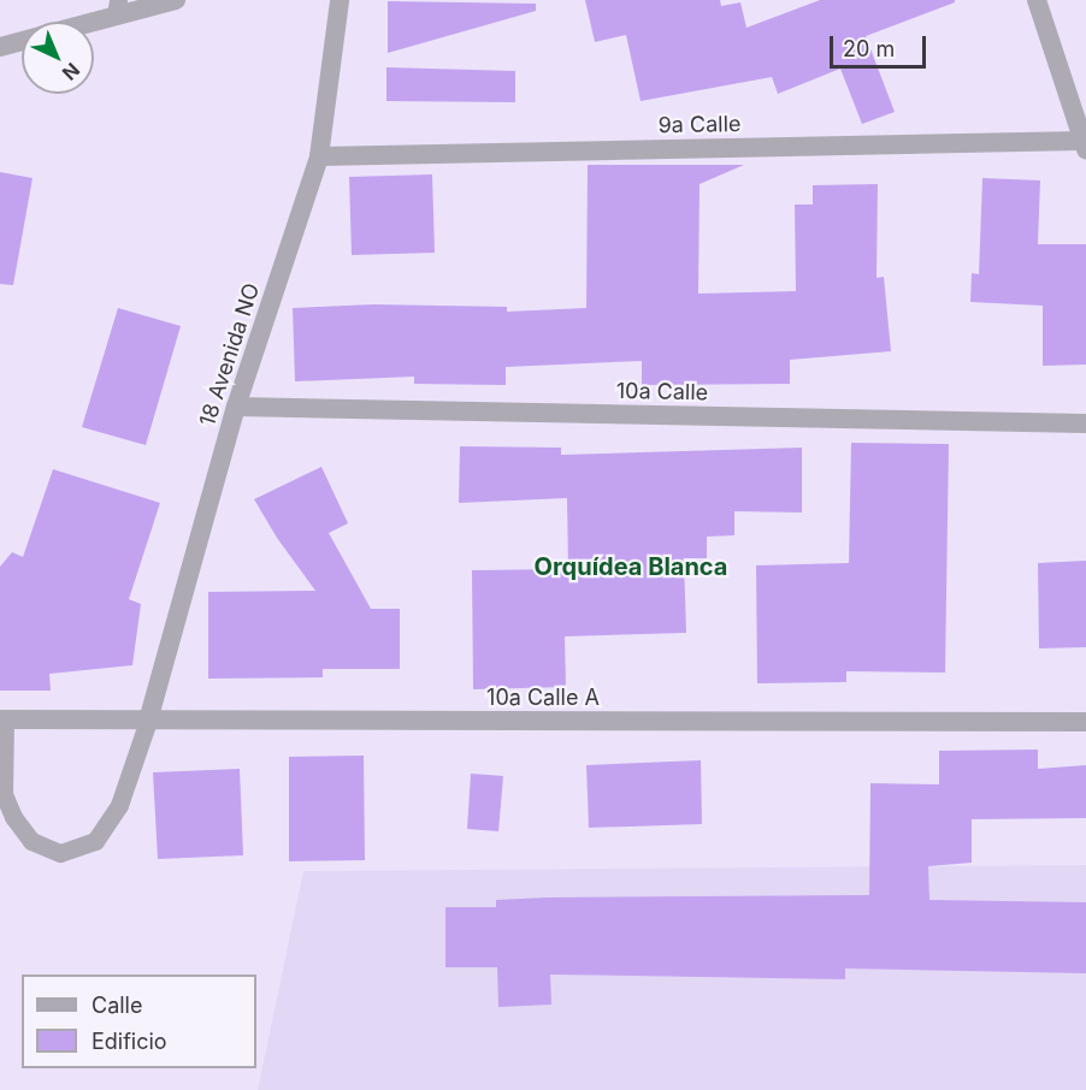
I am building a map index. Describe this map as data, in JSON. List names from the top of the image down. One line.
{"streets":{"street":["9a Calle","18 Avenida NO","10a Calle","10a Calle A"]},"crossings":[["9a Calle","18 Avenida NO"],["18 Avenida NO","10a Calle"],["18 Avenida NO","10a Calle A"]],"districts":["Orquídea Blanca"],"legend":["Calle","Edificio"],"scale_bar":"20 m","north":"bottom right"}
